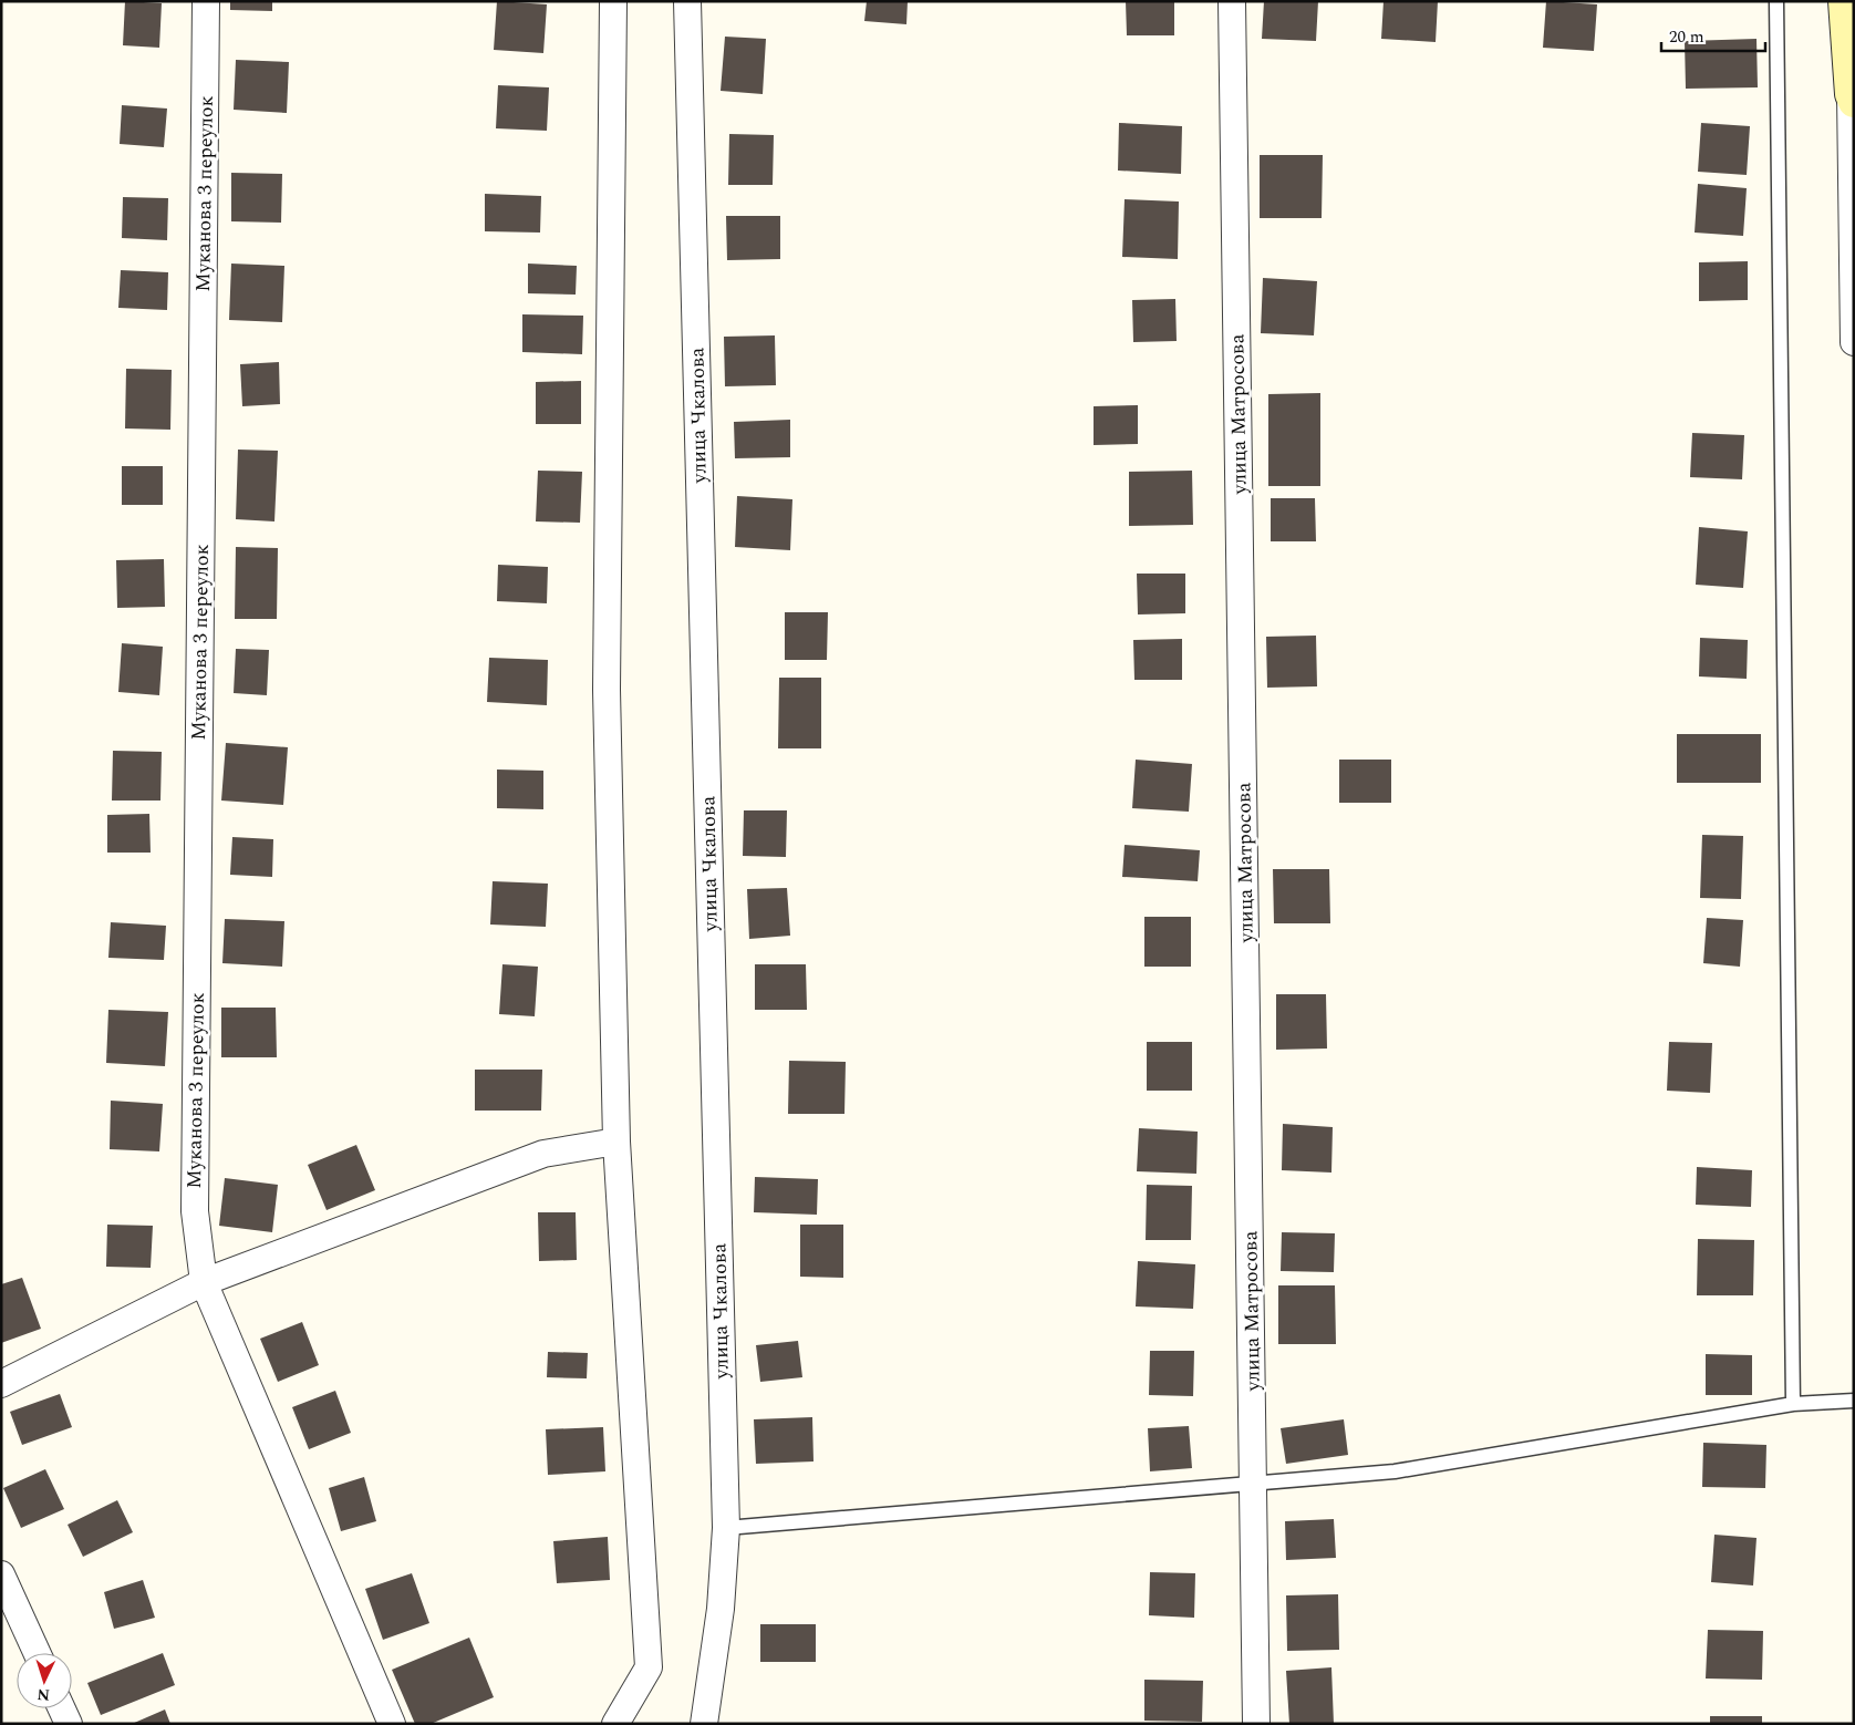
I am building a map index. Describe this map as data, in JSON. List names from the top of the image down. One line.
{"streets":{"street":["Муканова 3 переулок","улица Матросова","улица Чкалова"]},"scale_bar":"20 m","north":"bottom"}
